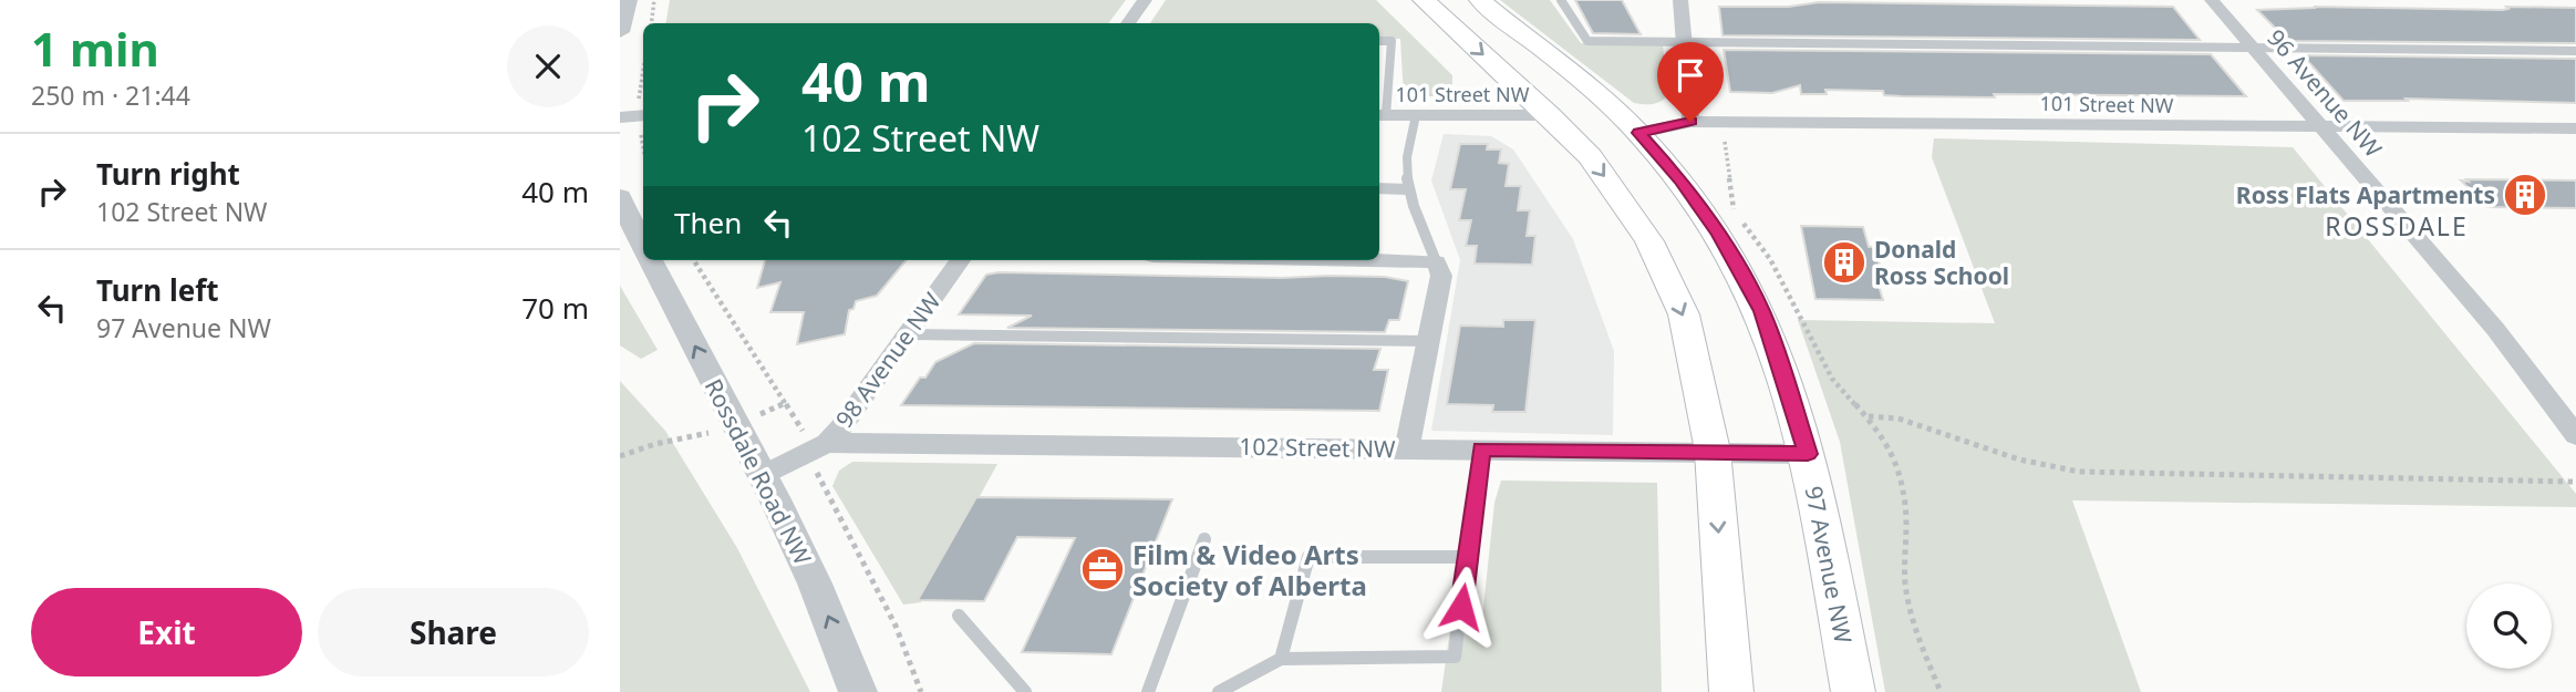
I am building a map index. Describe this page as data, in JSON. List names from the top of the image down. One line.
{"streets":{"main road":["97 Avenue NW"],"street":["96 Avenue NW","101 Street NW","98 Avenue NW","102 Street NW","Rossdale Road NW"]},"crossings":[["96 Avenue NW","101 Street NW"],["101 Street NW","97 Avenue NW"],["98 Avenue NW","102 Street NW"],["98 Avenue NW","Rossdale Road NW"],["102 Street NW","97 Avenue NW"]],"one_way":["Rossdale Road NW"],"districts":["ROSSDALE"],"places":{"building":["Ross Flats Apartments","Donald Ross School"],"office":["Film & Video Arts Society of Alberta"]},"page":{"heading":["1 min","250 m · 21:44"],"turn":["40 m","102 Street NW"],"list":[{"name":"Turn right","note":"102 Street NW","value":"40 m"},{"name":"Turn left","note":"97 Avenue NW","value":"70 m"}],"then":"Then","buttons":["Exit","Share"]}}
